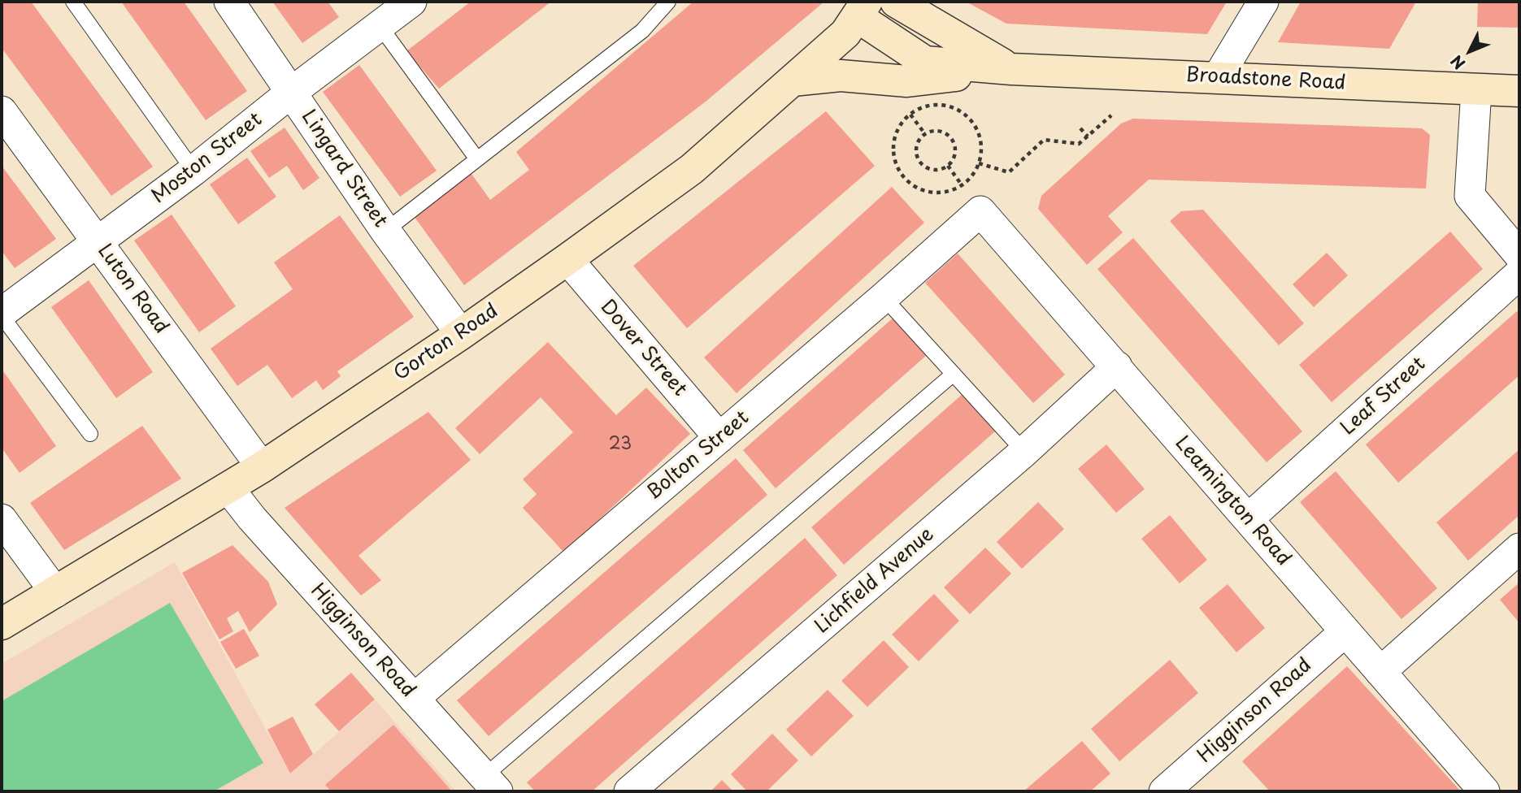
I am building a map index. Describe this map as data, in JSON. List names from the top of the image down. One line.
{"streets":{"main road":["Broadstone Road","Gorton Road"],"street":["Moston Street","Lingard Street","Luton Road","Dover Street","Leaf Street","Bolton Street","Leamington Road","Lichfield Avenue","Higginson Road"]},"crossings":[["Broadstone Road","Gorton Road"],["Moston Street","Lingard Street"],["Moston Street","Luton Road"],["Lingard Street","Gorton Road"],["Luton Road","Gorton Road"],["Gorton Road","Dover Street"],["Gorton Road","Higginson Road"],["Dover Street","Bolton Street"],["Leaf Street","Leamington Road"],["Bolton Street","Leamington Road"],["Bolton Street","Higginson Road"],["Leamington Road","Lichfield Avenue"],["Leamington Road","Higginson Road"]],"house_numbers":["23"],"north":"bottom left"}
